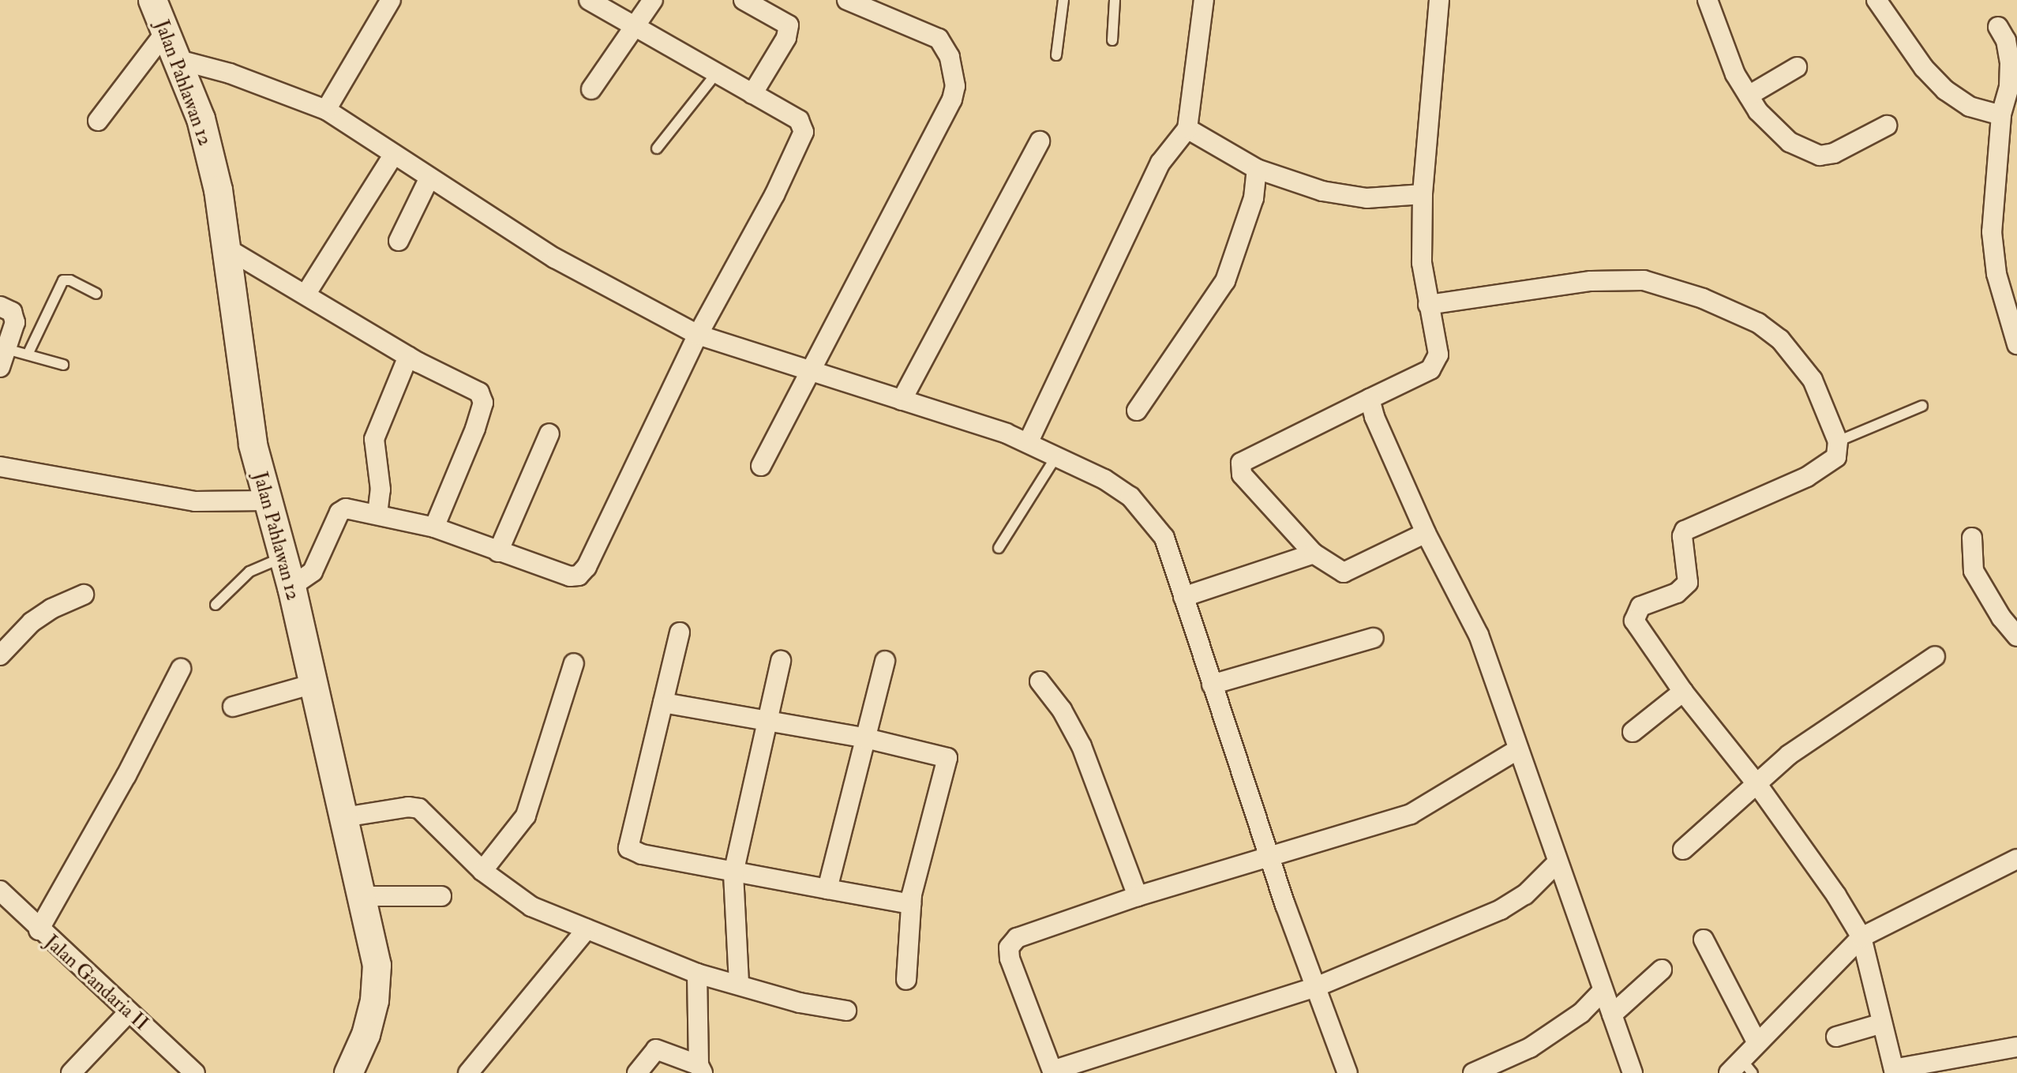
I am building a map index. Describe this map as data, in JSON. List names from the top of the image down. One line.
{"streets":{"main road":["Jalan Pahlawan 12"],"street":["Jalan Gandaria II"]}}
